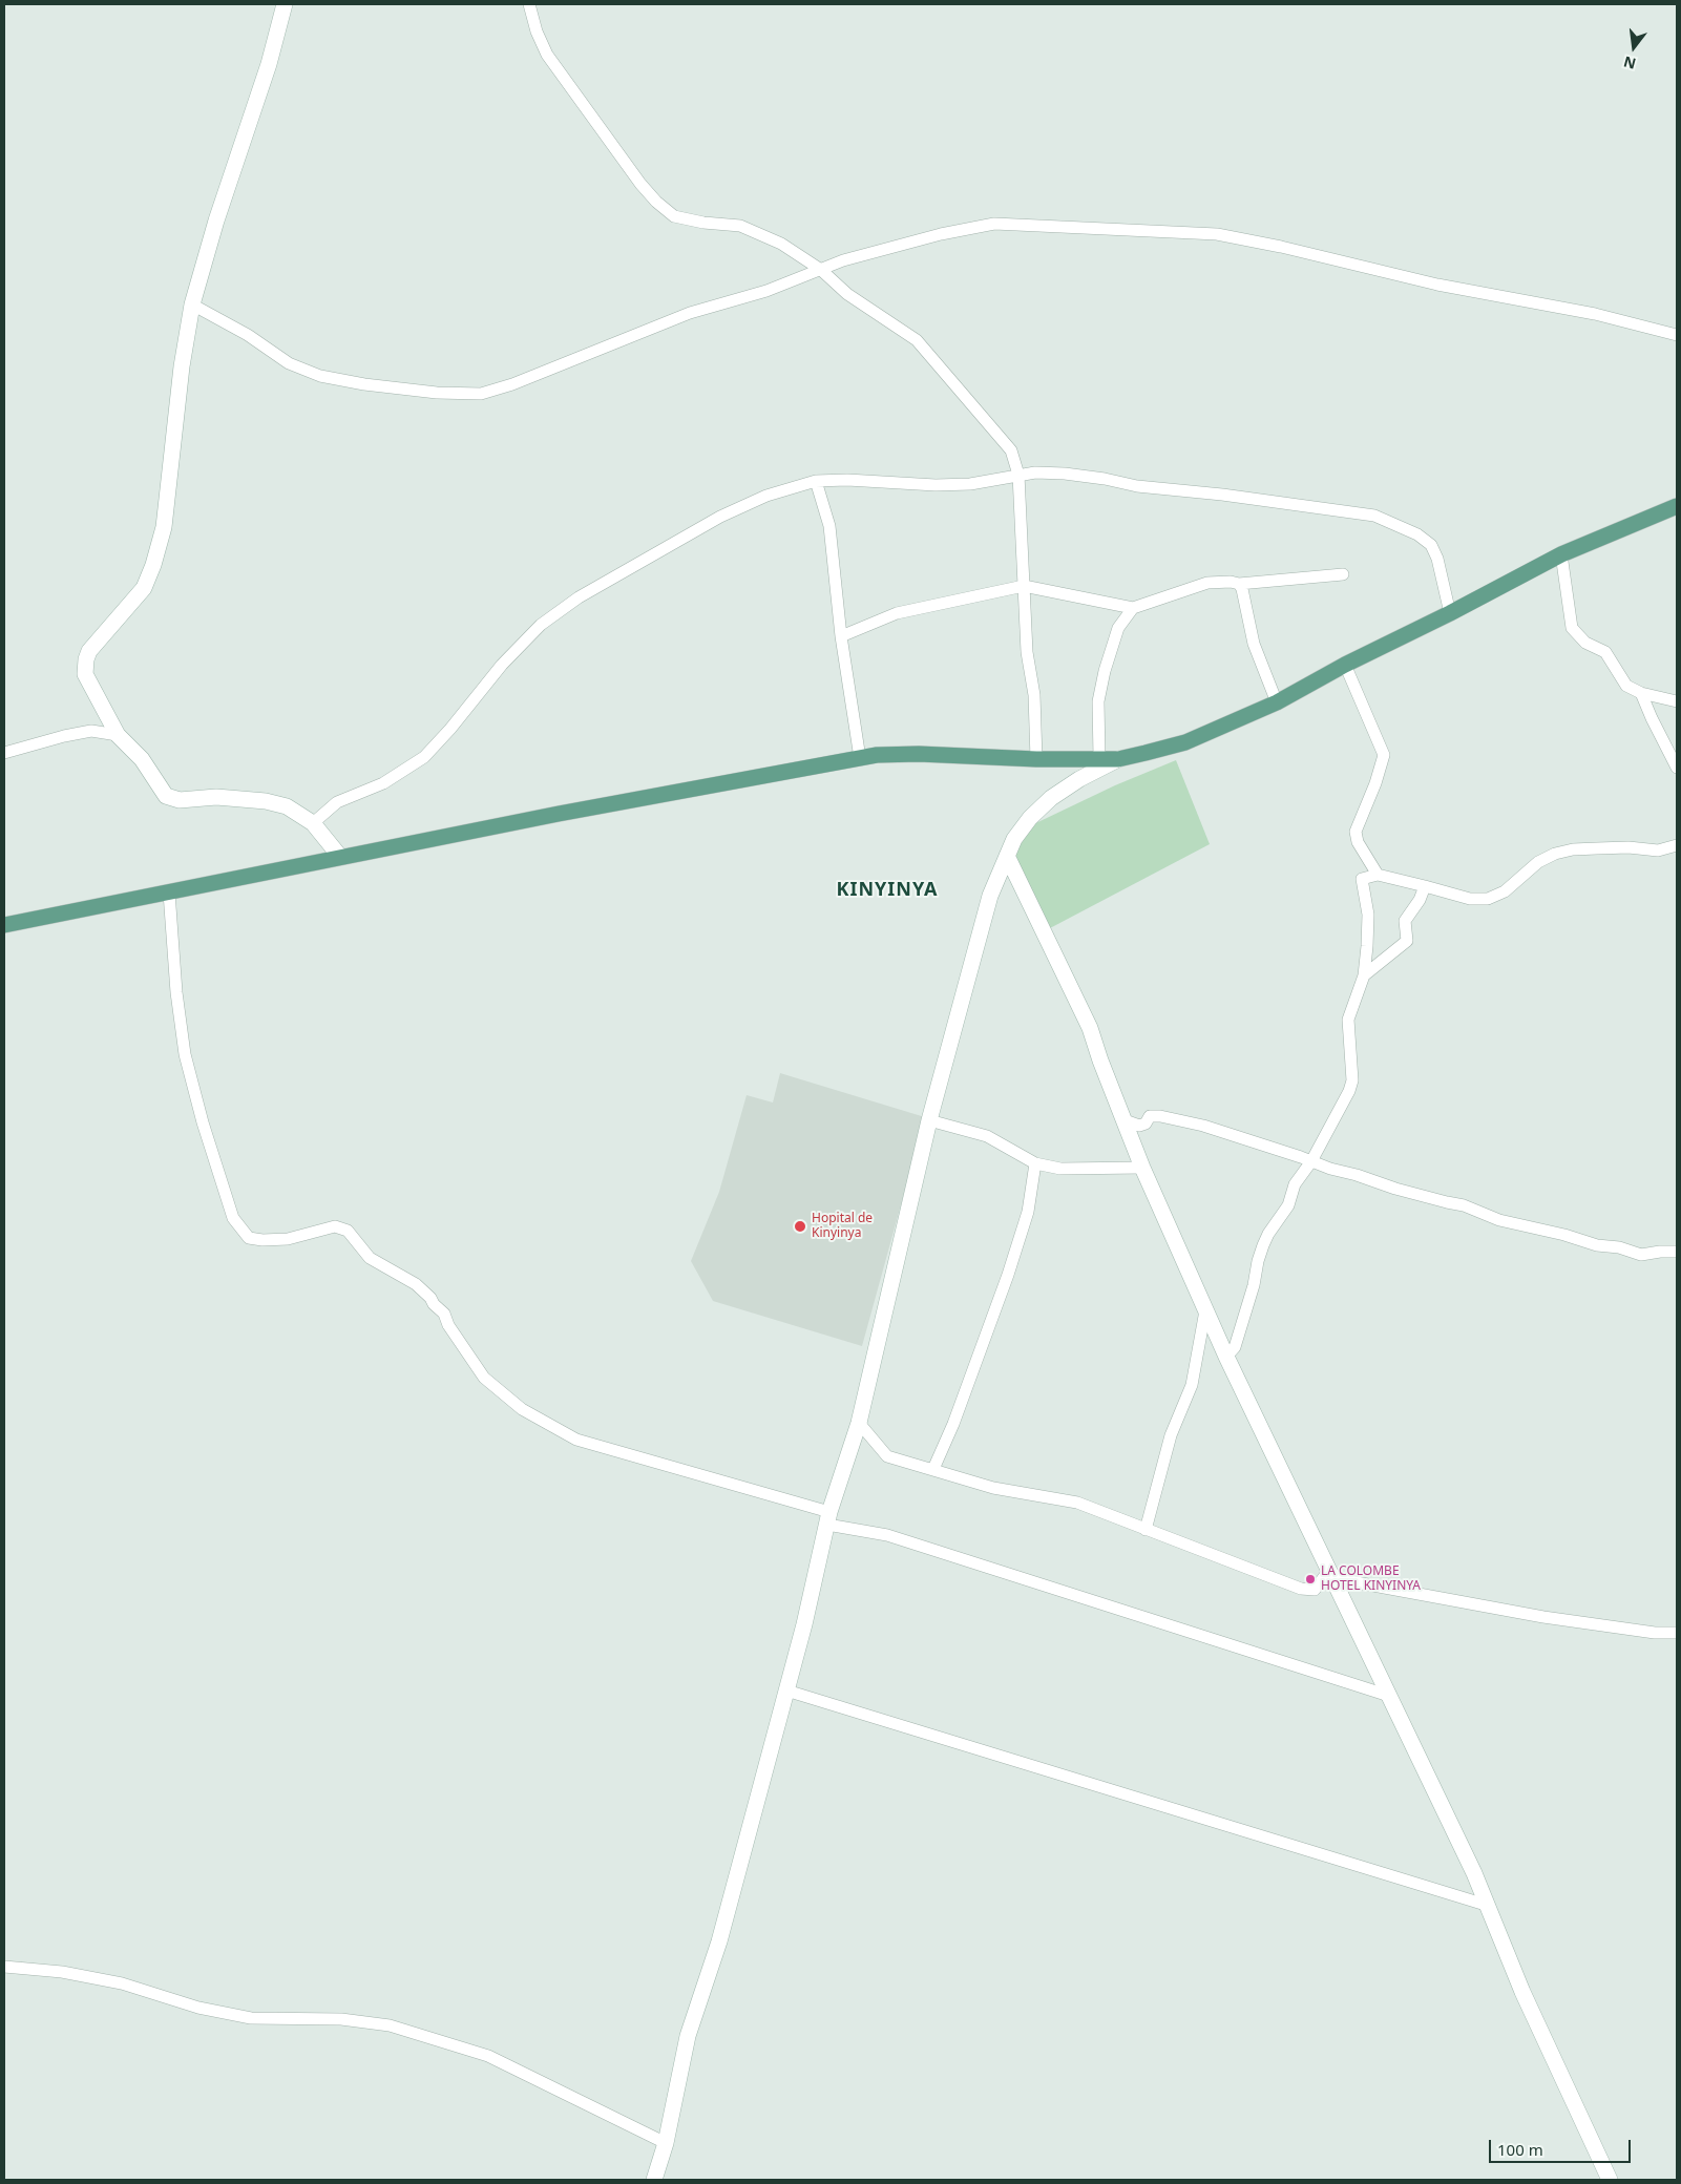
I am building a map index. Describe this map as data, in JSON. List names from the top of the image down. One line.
{"districts":["KINYINYA"],"places":["Hopital de Kinyinya","LA COLOMBE HOTEL KINYINYA"],"scale_bar":"100 m","north":"bottom"}
